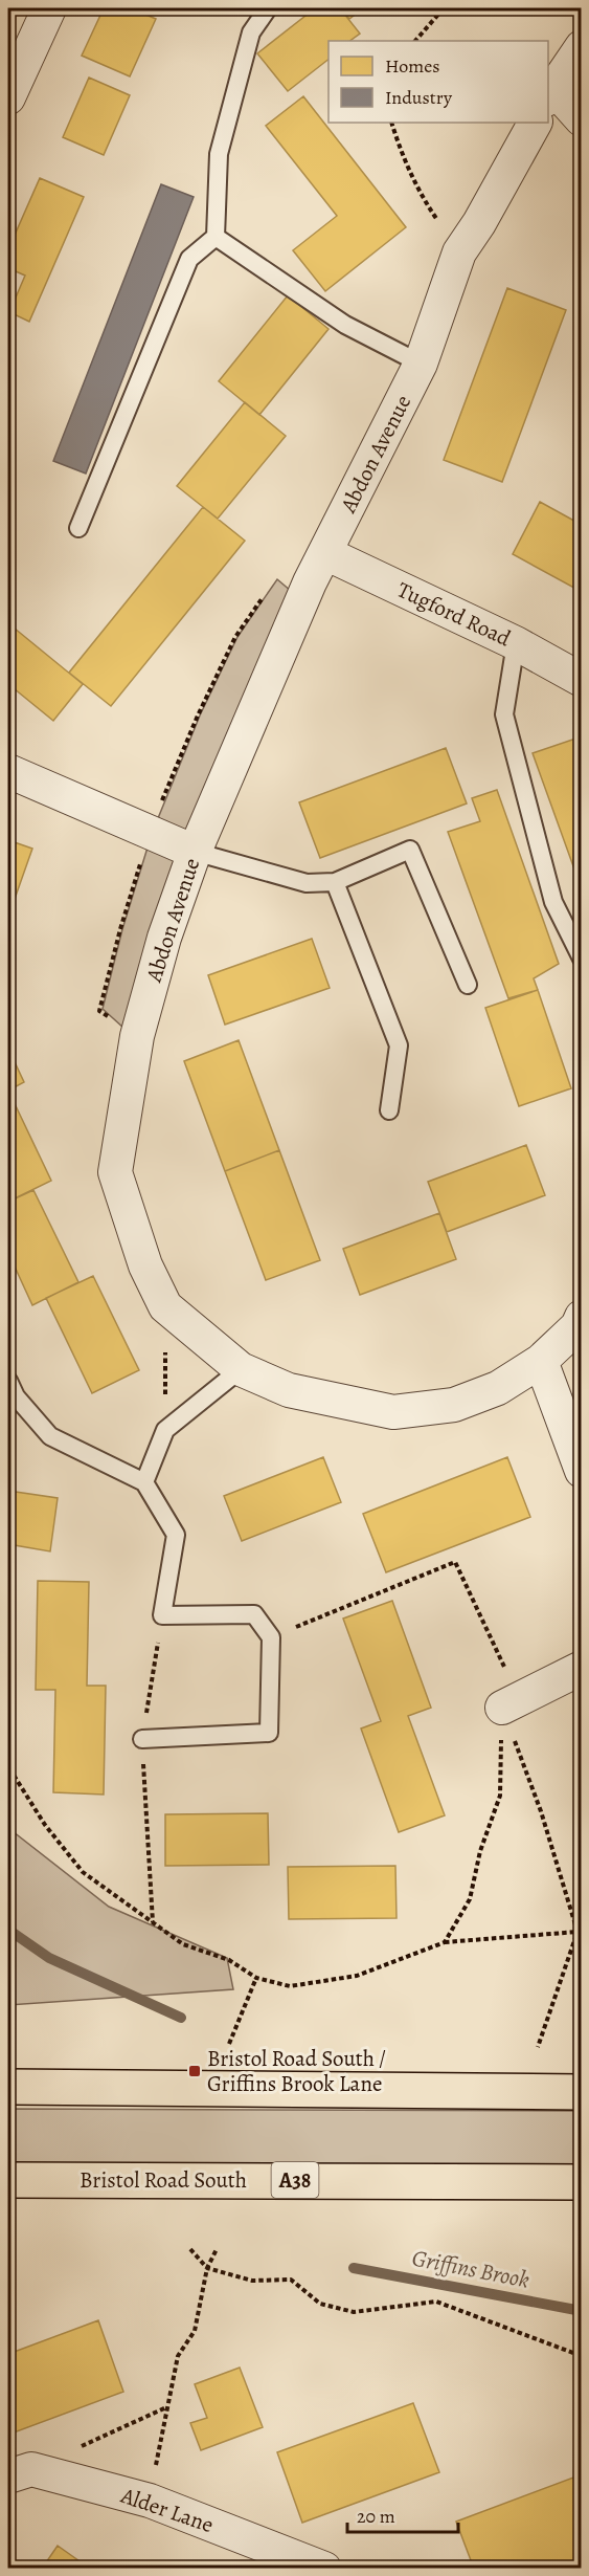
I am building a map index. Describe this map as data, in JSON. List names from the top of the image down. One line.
{"streets":{"highway":["Bristol Road South","A38"],"street":["Abdon Avenue","Tugford Road","Alder Lane"]},"crossings":[["Abdon Avenue","Tugford Road"]],"water":["Griffins Brook"],"places":{"transit":["Bristol Road South / Griffins Brook Lane"]},"legend":["Homes","Industry"],"scale_bar":"20 m"}
